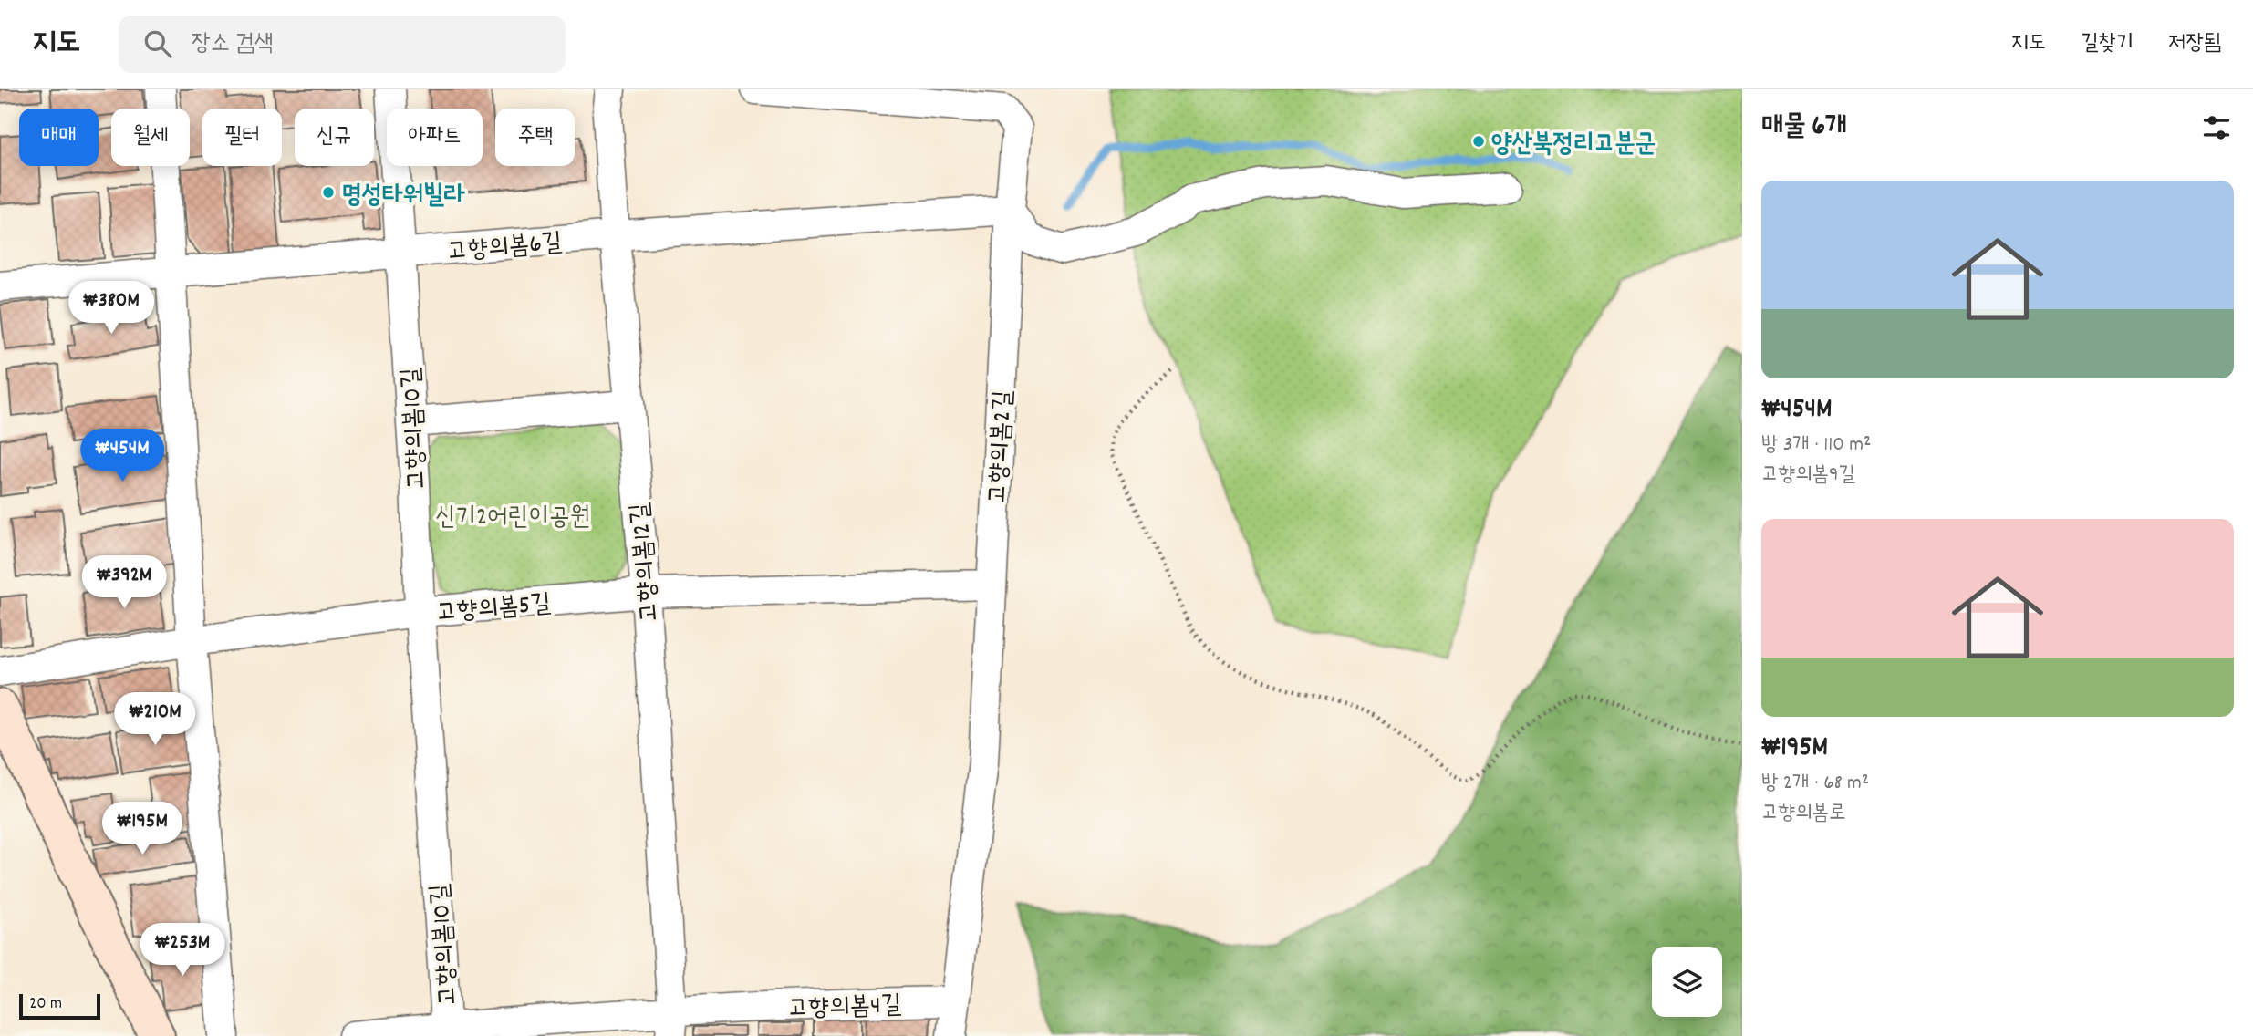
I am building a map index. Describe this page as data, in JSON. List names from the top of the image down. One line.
{"streets":{"street":["고향의봄6길","고향의봄10길","고향의봄2길","고향의봄12길","고향의봄5길","고향의봄4길"]},"crossings":[["고향의봄6길","고향의봄10길"],["고향의봄6길","고향의봄2길"],["고향의봄6길","고향의봄12길"],["고향의봄10길","고향의봄5길"],["고향의봄10길","고향의봄4길"],["고향의봄2길","고향의봄5길"],["고향의봄2길","고향의봄4길"],["고향의봄12길","고향의봄5길"],["고향의봄12길","고향의봄4길"]],"parks":["신기2어린이공원"],"places":["양산북정리고분군","명성타워빌라"],"scale_bar":"20 m","page":{"header":"지도","search":"장소 검색","nav":["지도","길찾기","저장됨"],"heading":"매물 6개","chip":["매매","월세","필터","신규","아파트","주택"],"list":[{"name":"₩454M","note":"방 3개 · 110 m² · 고향의봄9길"},{"name":"₩195M","note":"방 2개 · 68 m² · 고향의봄로"}],"price":["₩380M","₩454M","₩392M","₩210M","₩195M","₩253M"],"scale":"20 m"}}
